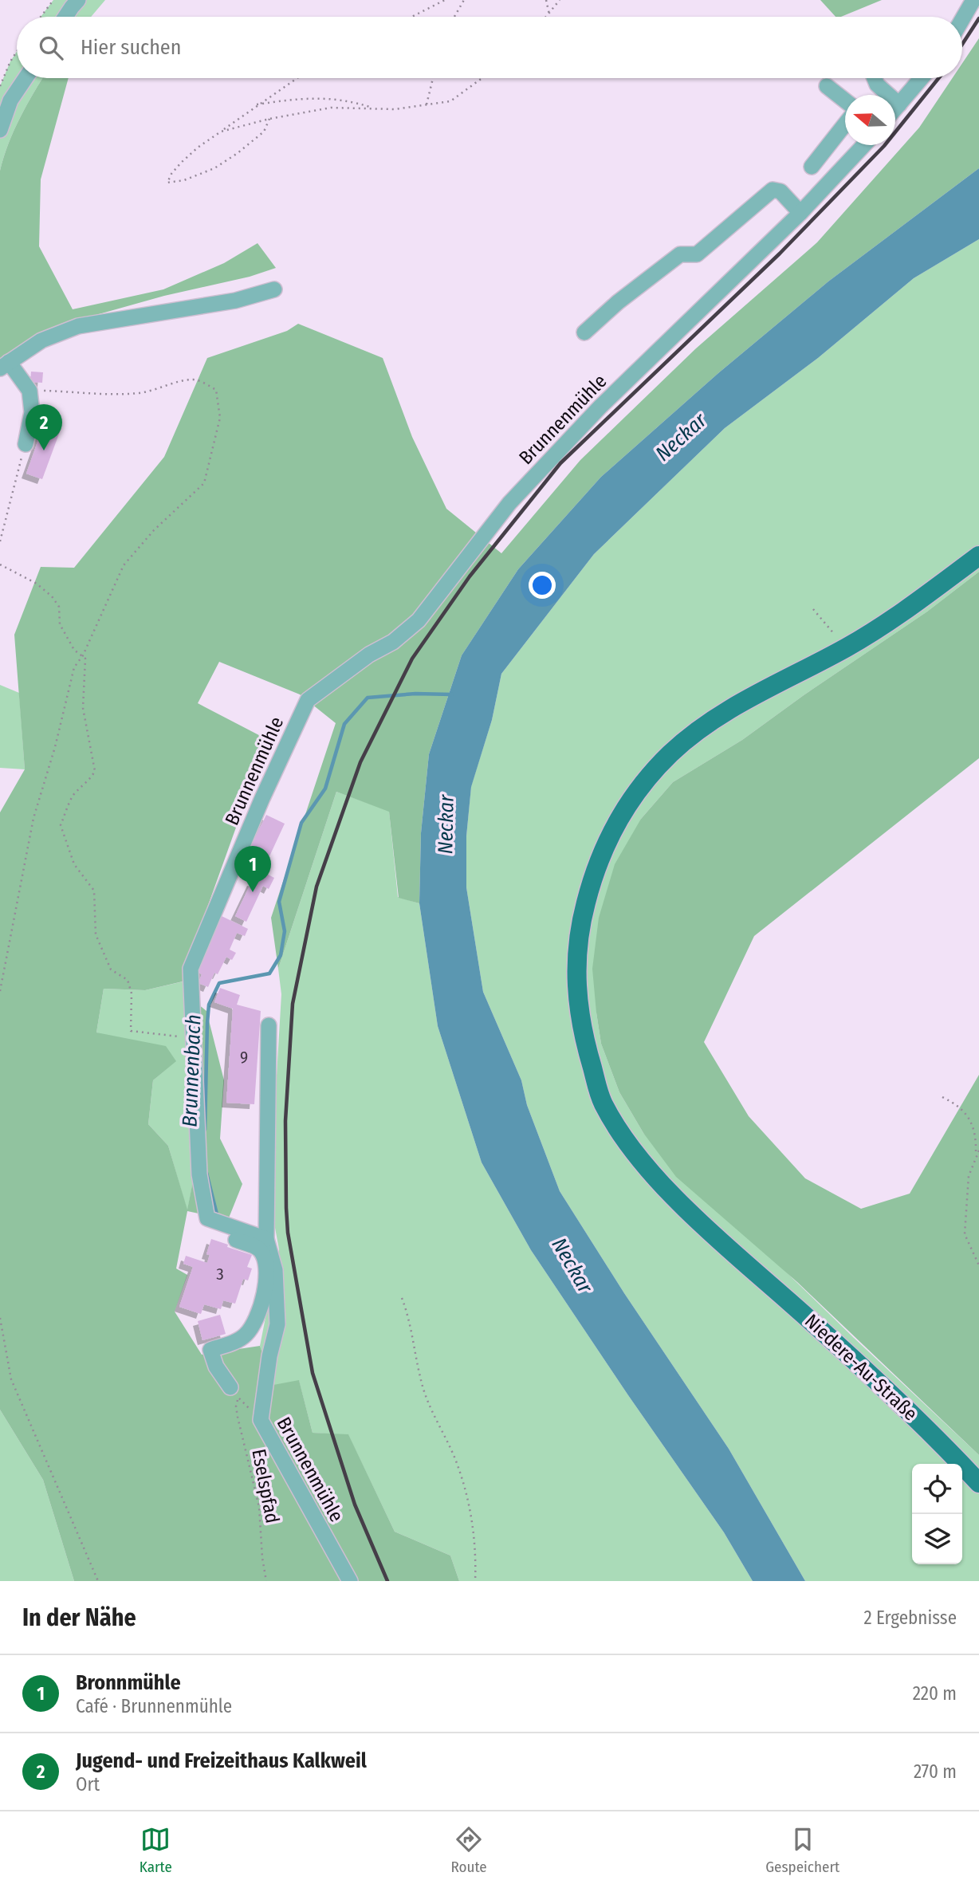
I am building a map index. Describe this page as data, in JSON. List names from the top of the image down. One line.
{"streets":{"main road":["Niedere-Au-Straße"],"street":["Brunnenmühle"],"path":["Eselspfad"]},"water":["Neckar","Brunnenbach"],"house_numbers":["9","3"],"north":"left","page":{"search":"Hier suchen","pins":["2","1"],"heading":["In der Nähe","2 Ergebnisse"],"list":[{"mark":"1","name":"Bronnmühle","note":"Café · Brunnenmühle","value":"220 m"},{"mark":"2","name":"Jugend- und Freizeithaus Kalkweil","note":"Ort","value":"270 m"}],"nav":["Karte","Route","Gespeichert"]}}
